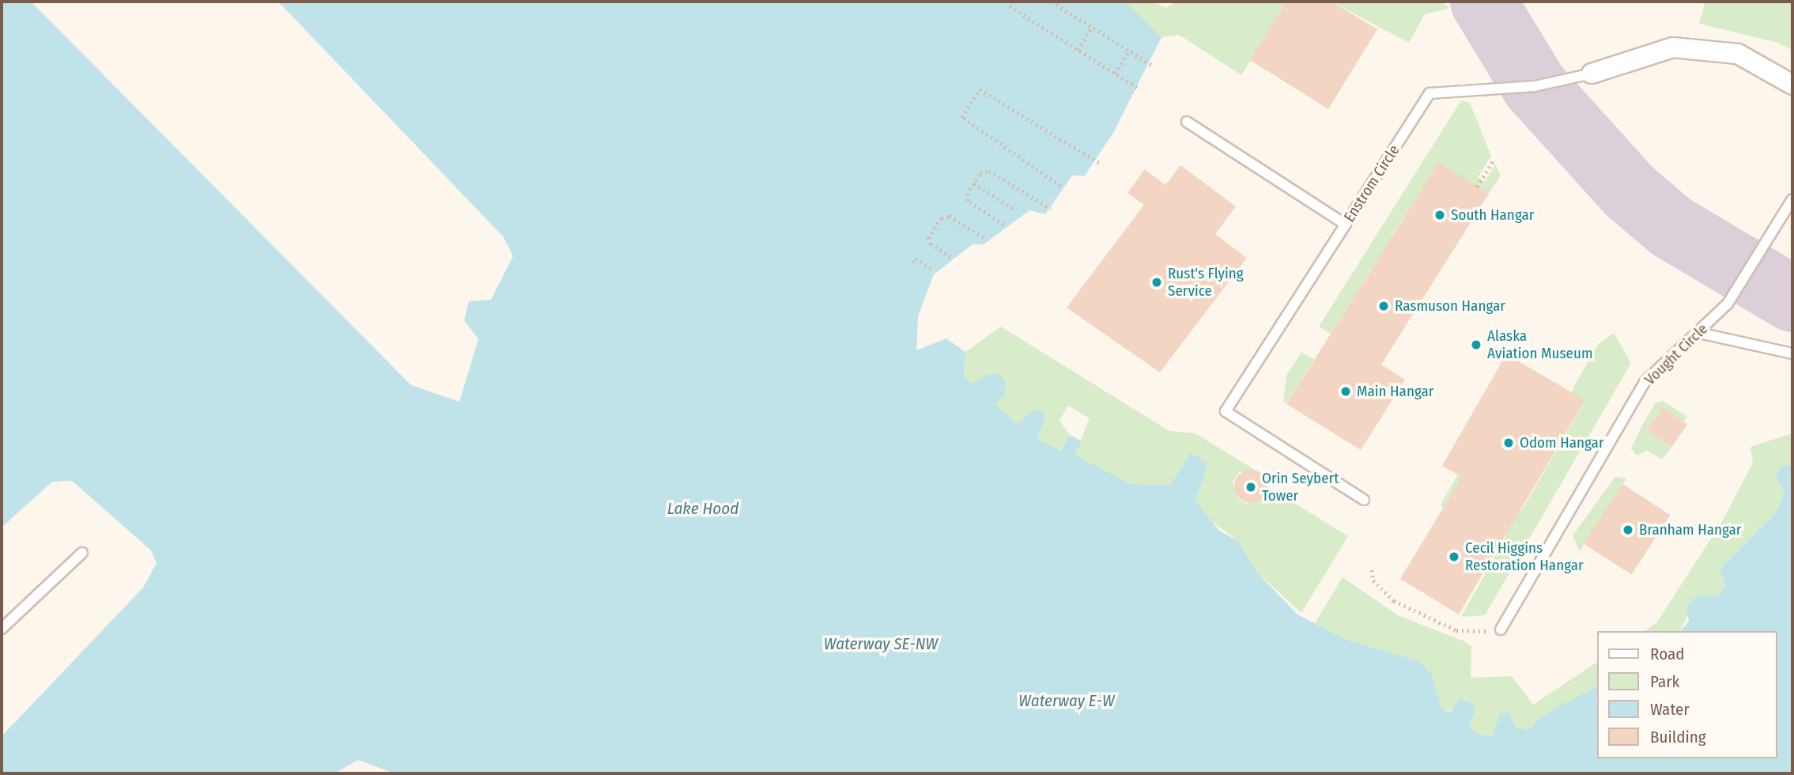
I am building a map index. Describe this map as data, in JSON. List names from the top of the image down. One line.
{"streets":{"lane":["Enstrom Circle","Vought Circle"]},"water":["Lake Hood","Waterway SE-NW","Waterway E-W"],"places":["South Hangar","Rust's Flying Service","Rasmuson Hangar","Alaska Aviation Museum","Main Hangar","Odom Hangar","Orin Seybert Tower","Branham Hangar","Cecil Higgins Restoration Hangar"],"legend":["Road","Park","Water","Building"]}
